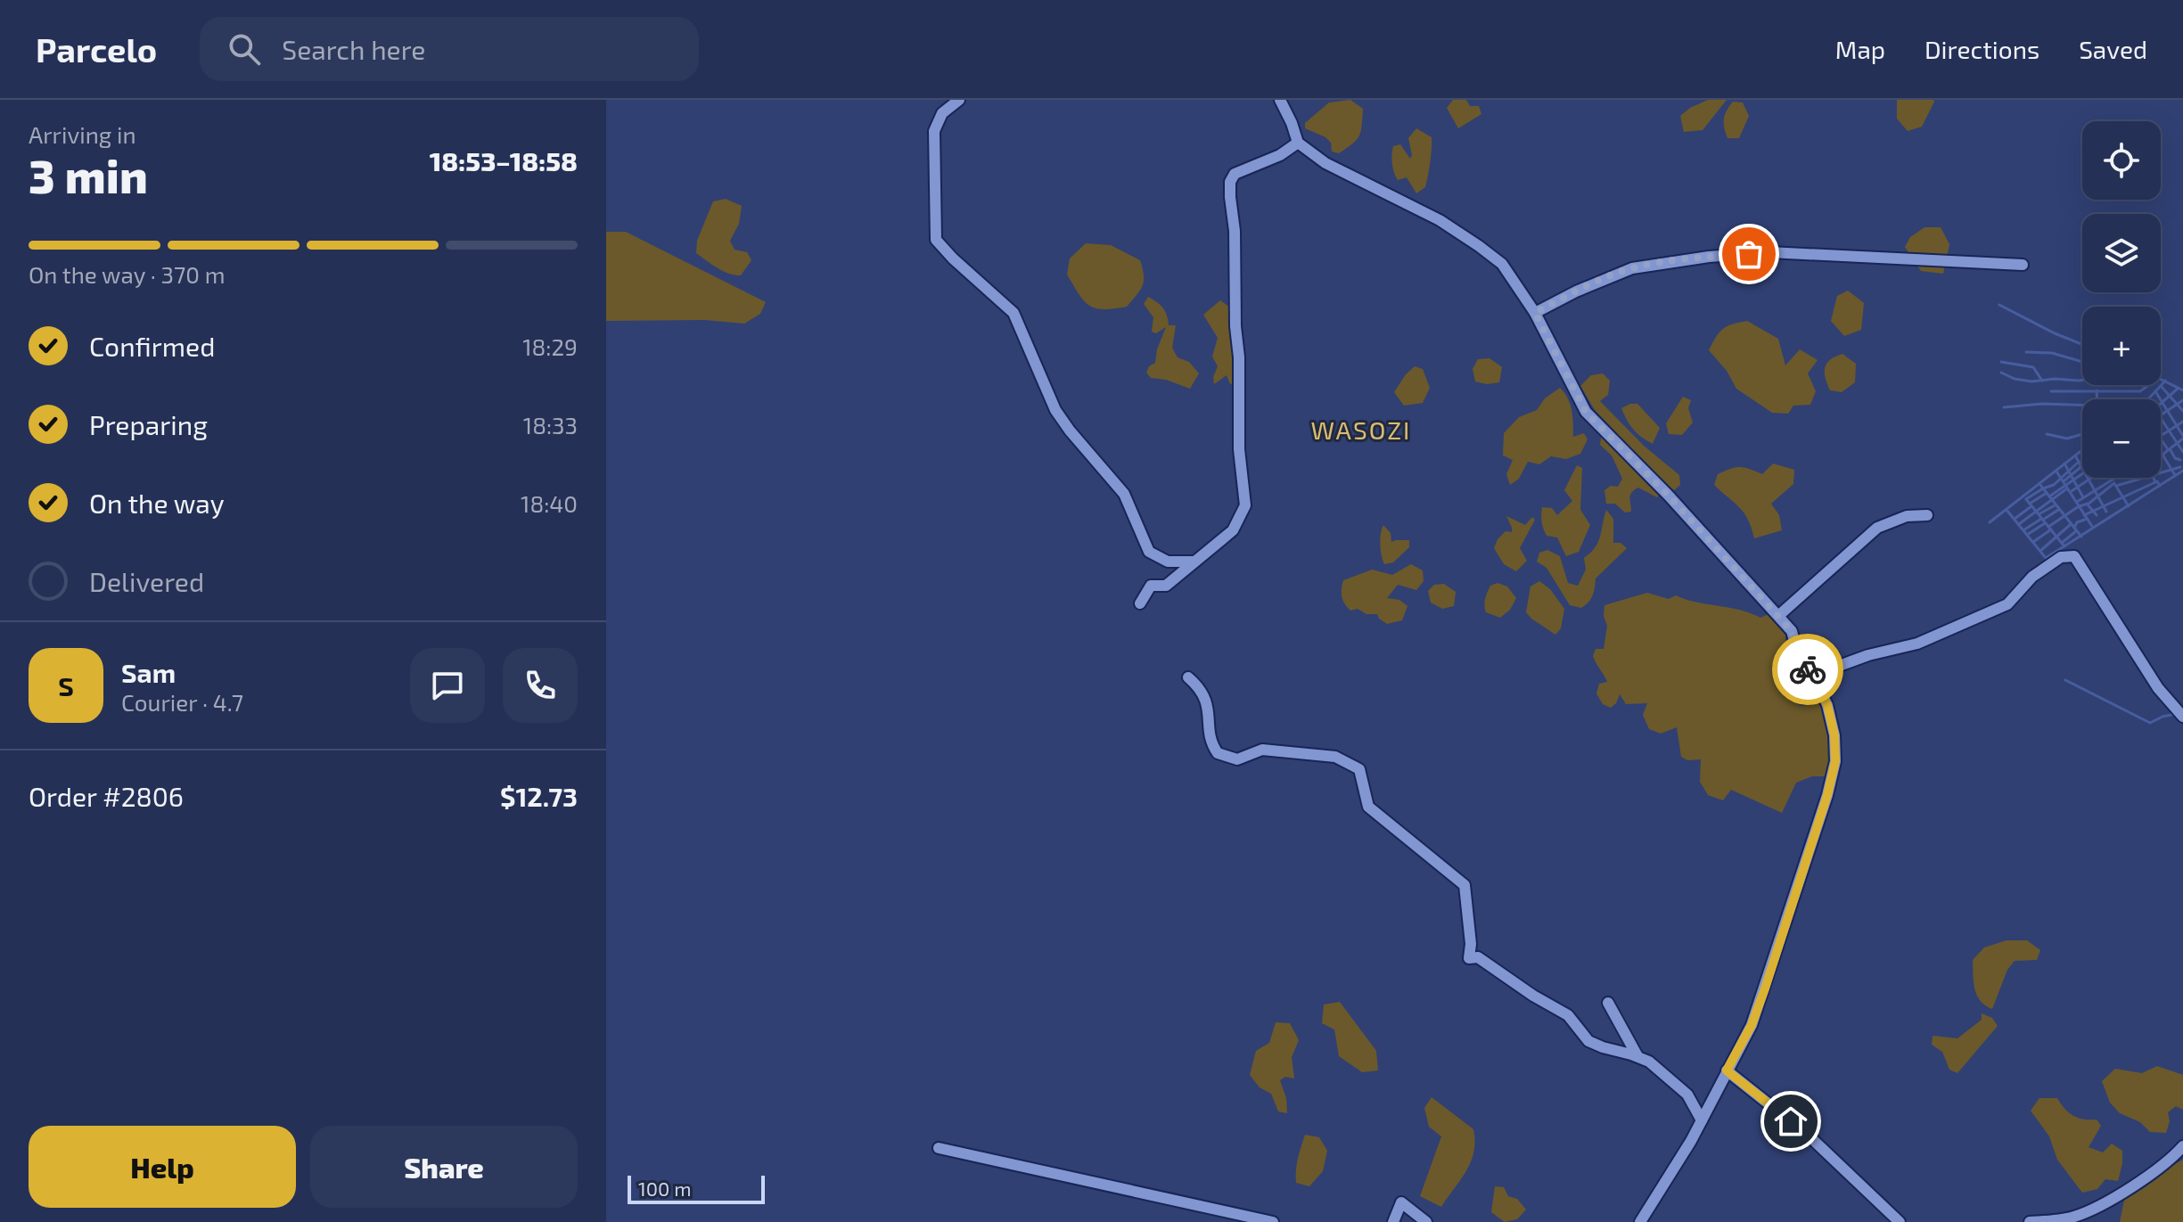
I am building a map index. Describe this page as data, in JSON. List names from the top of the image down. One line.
{"districts":["WASOZI"],"scale_bar":"100 m","page":{"header":"Parcelo","search":"Search here","nav":["Map","Directions","Saved"],"heading":["3 min","Arriving in","18:53–18:58"],"panel":["Sam","Courier · 4.7","Order #2806","$12.73"],"map_buttons":["+","−"],"bar":"On the way · 370 m","list":[["Confirmed","18:29"],["Preparing","18:33"],["On the way","18:40"],"Delivered"],"round":"S","buttons":["Help","Share"],"scale":"100 m"}}
